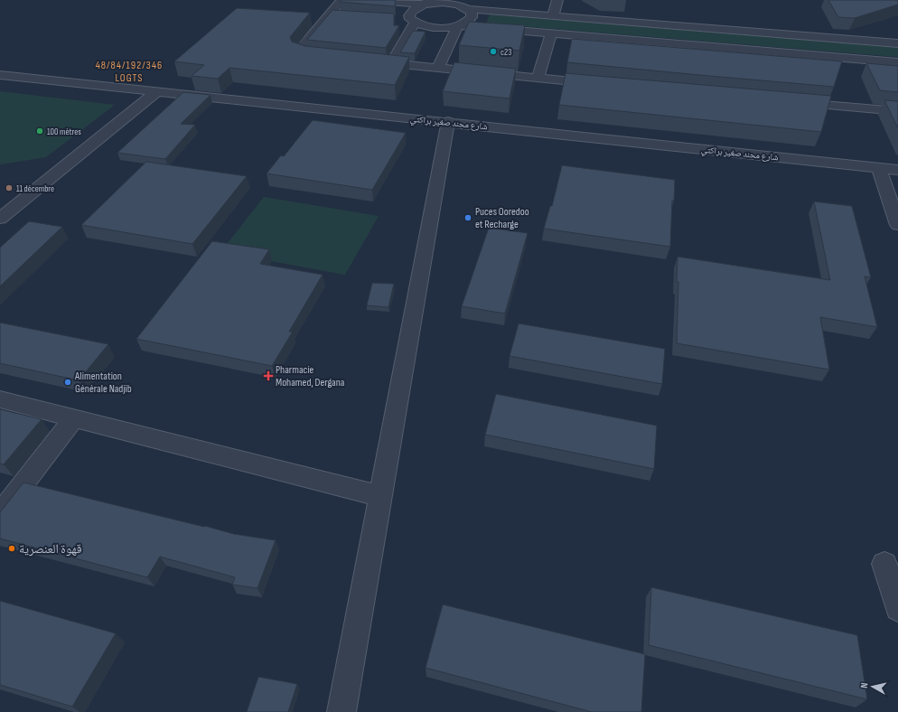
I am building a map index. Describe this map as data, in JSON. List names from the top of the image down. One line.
{"streets":{"street":["شارع محند صغير براكتي"]},"districts":["48/84/192/346 LOGTS"],"places":{"other":["c23","100 mètres","11 décembre","Puces Ooredoo et Recharge","Alimentation Générale Nadjib","قهوة العنصرية"],"health":["Pharmacie Mohamed, Dergana"]},"north":"left"}
